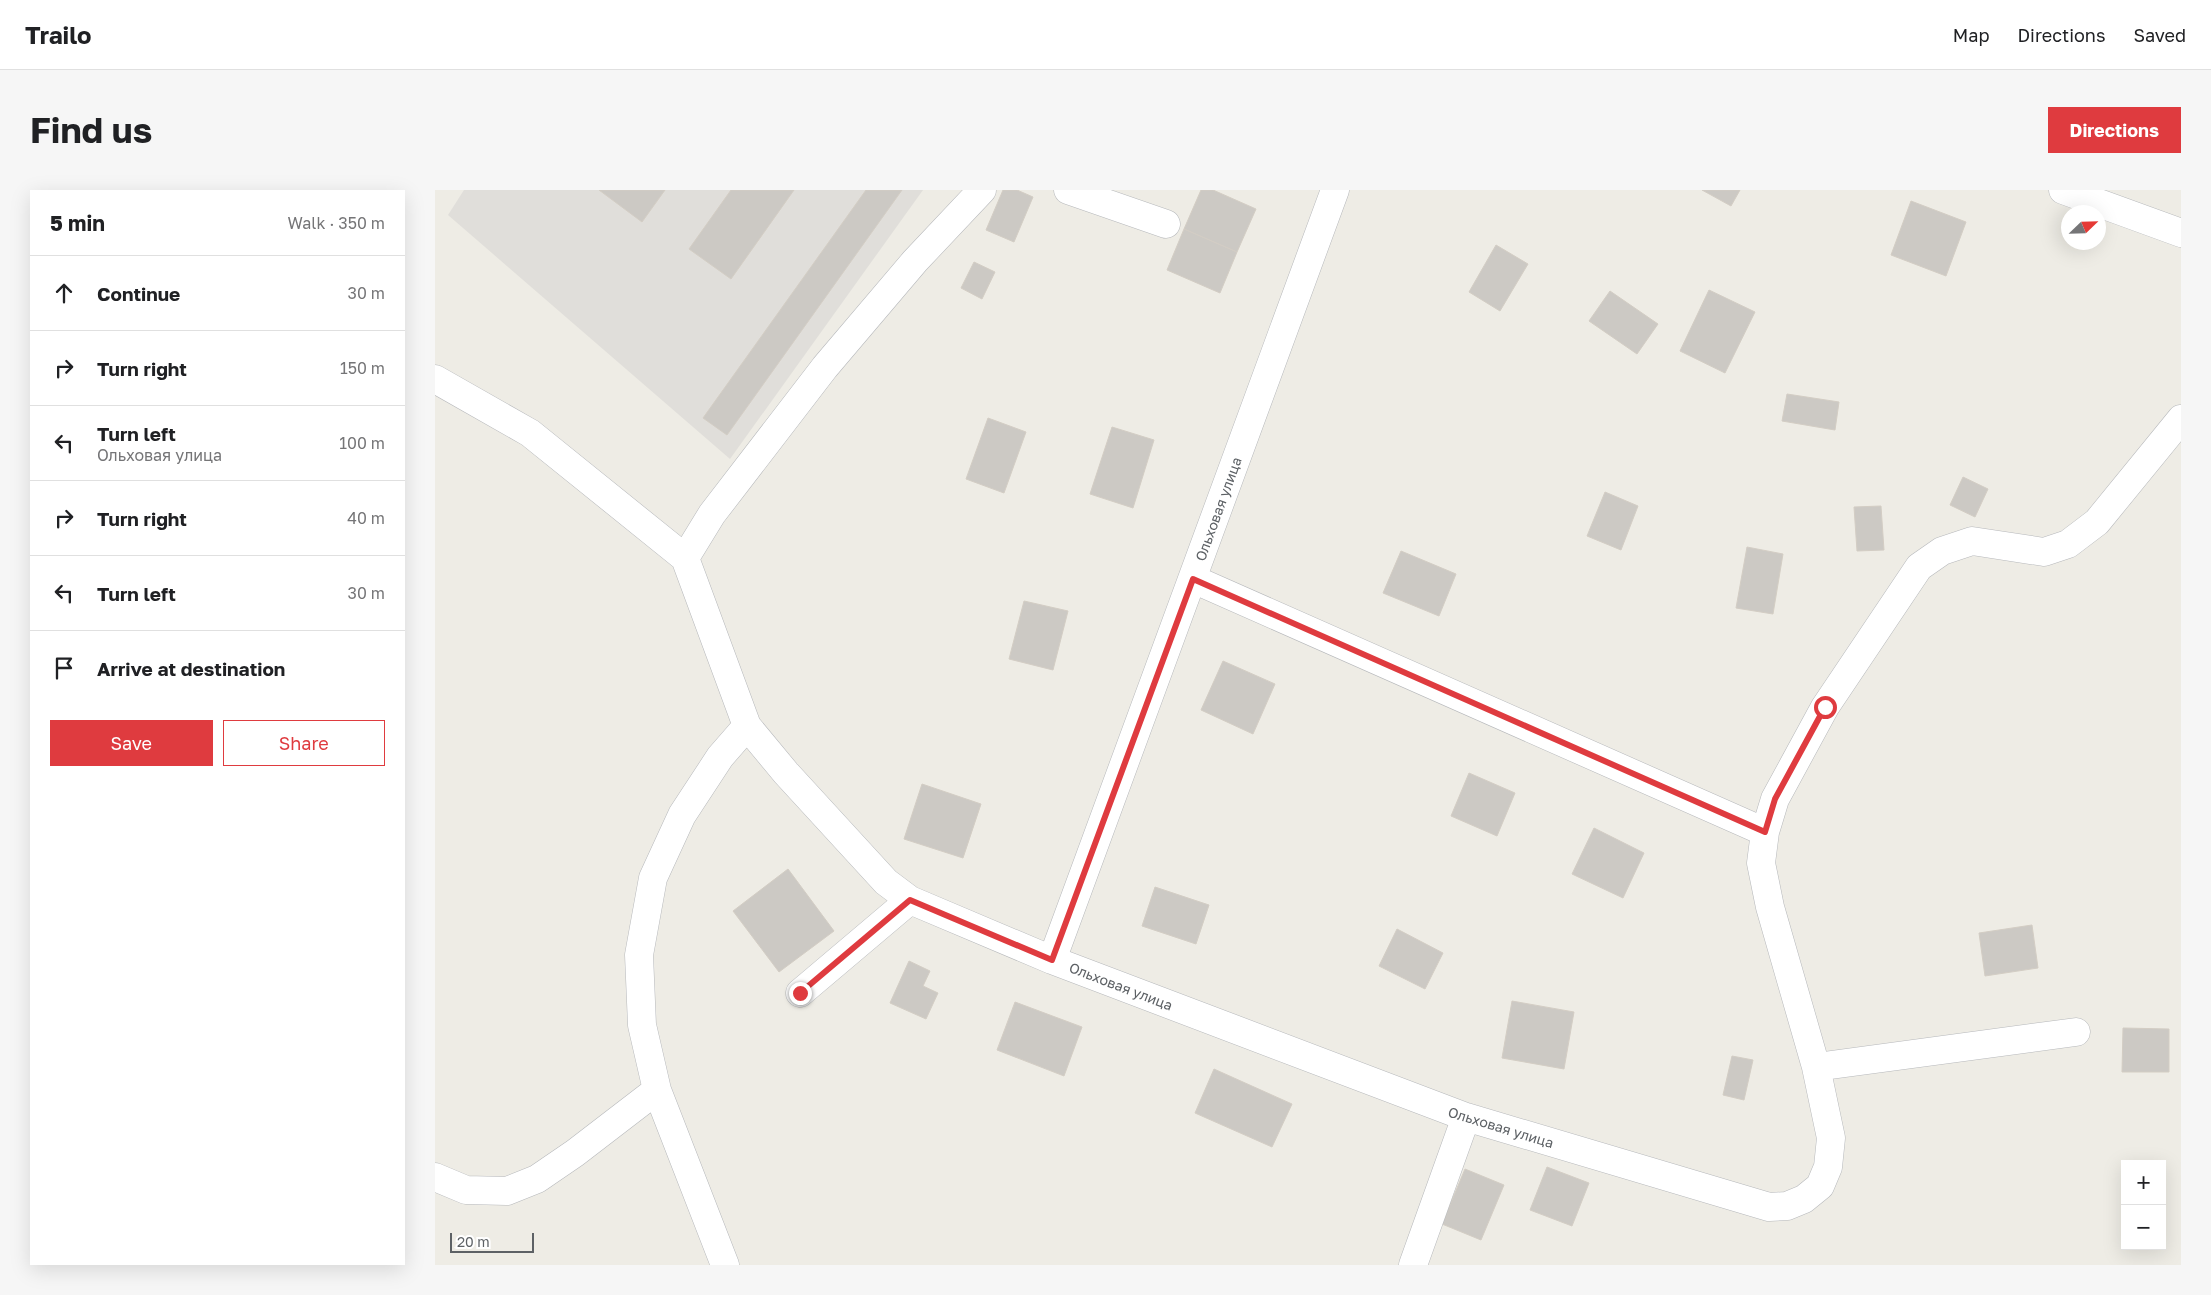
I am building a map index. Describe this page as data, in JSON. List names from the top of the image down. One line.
{"streets":{"street":["Ольховая улица"]},"scale_bar":"20 m","north":"top right","page":{"header":"Trailo","nav":["Map","Directions","Saved"],"buttons":["Directions",["Save","Share"]],"title":"Find us","heading":["5 min","Walk · 350 m"],"list":[["Continue","30 m"],["Turn right","150 m"],["Turn left","Ольховая улица","100 m"],["Turn right","40 m"],["Turn left","30 m"],"Arrive at destination"],"map_buttons":["+","−"],"scale":"20 m"}}
